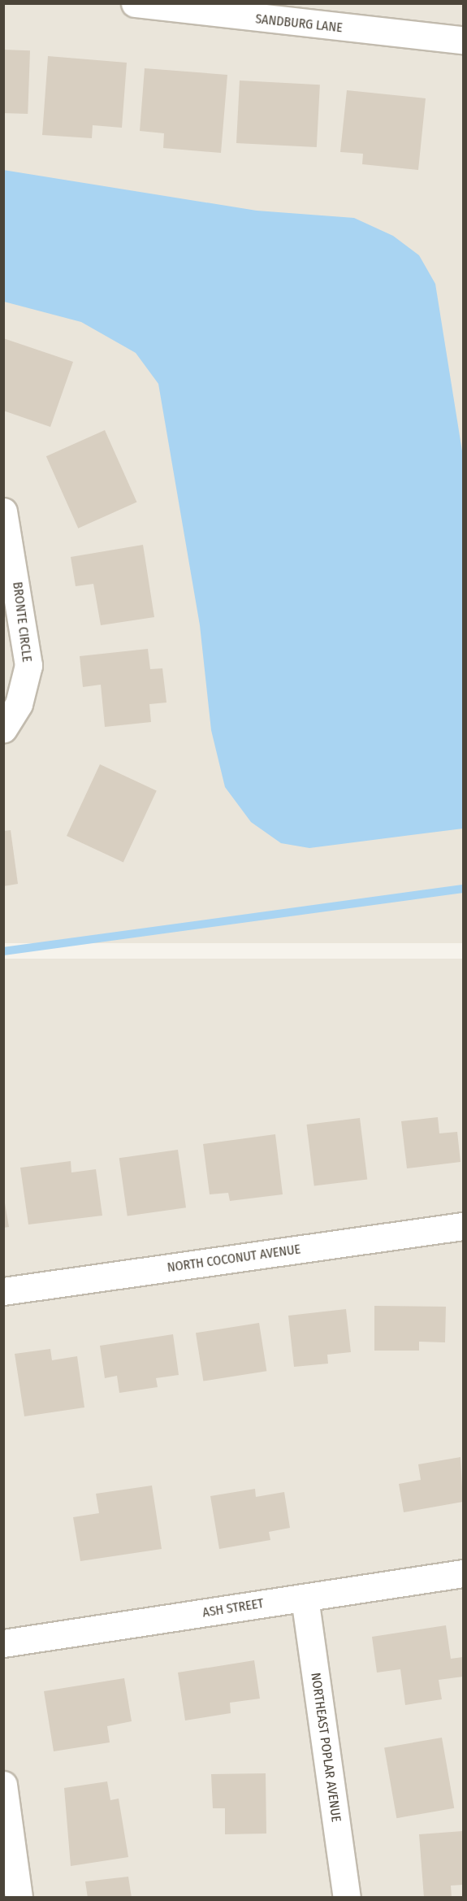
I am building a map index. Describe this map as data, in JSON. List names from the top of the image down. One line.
{"streets":{"street":["SANDBURG LANE","BRONTE CIRCLE","NORTH COCONUT AVENUE","ASH STREET","NORTHEAST POPLAR AVENUE"]},"crossings":[["ASH STREET","NORTHEAST POPLAR AVENUE"]]}
